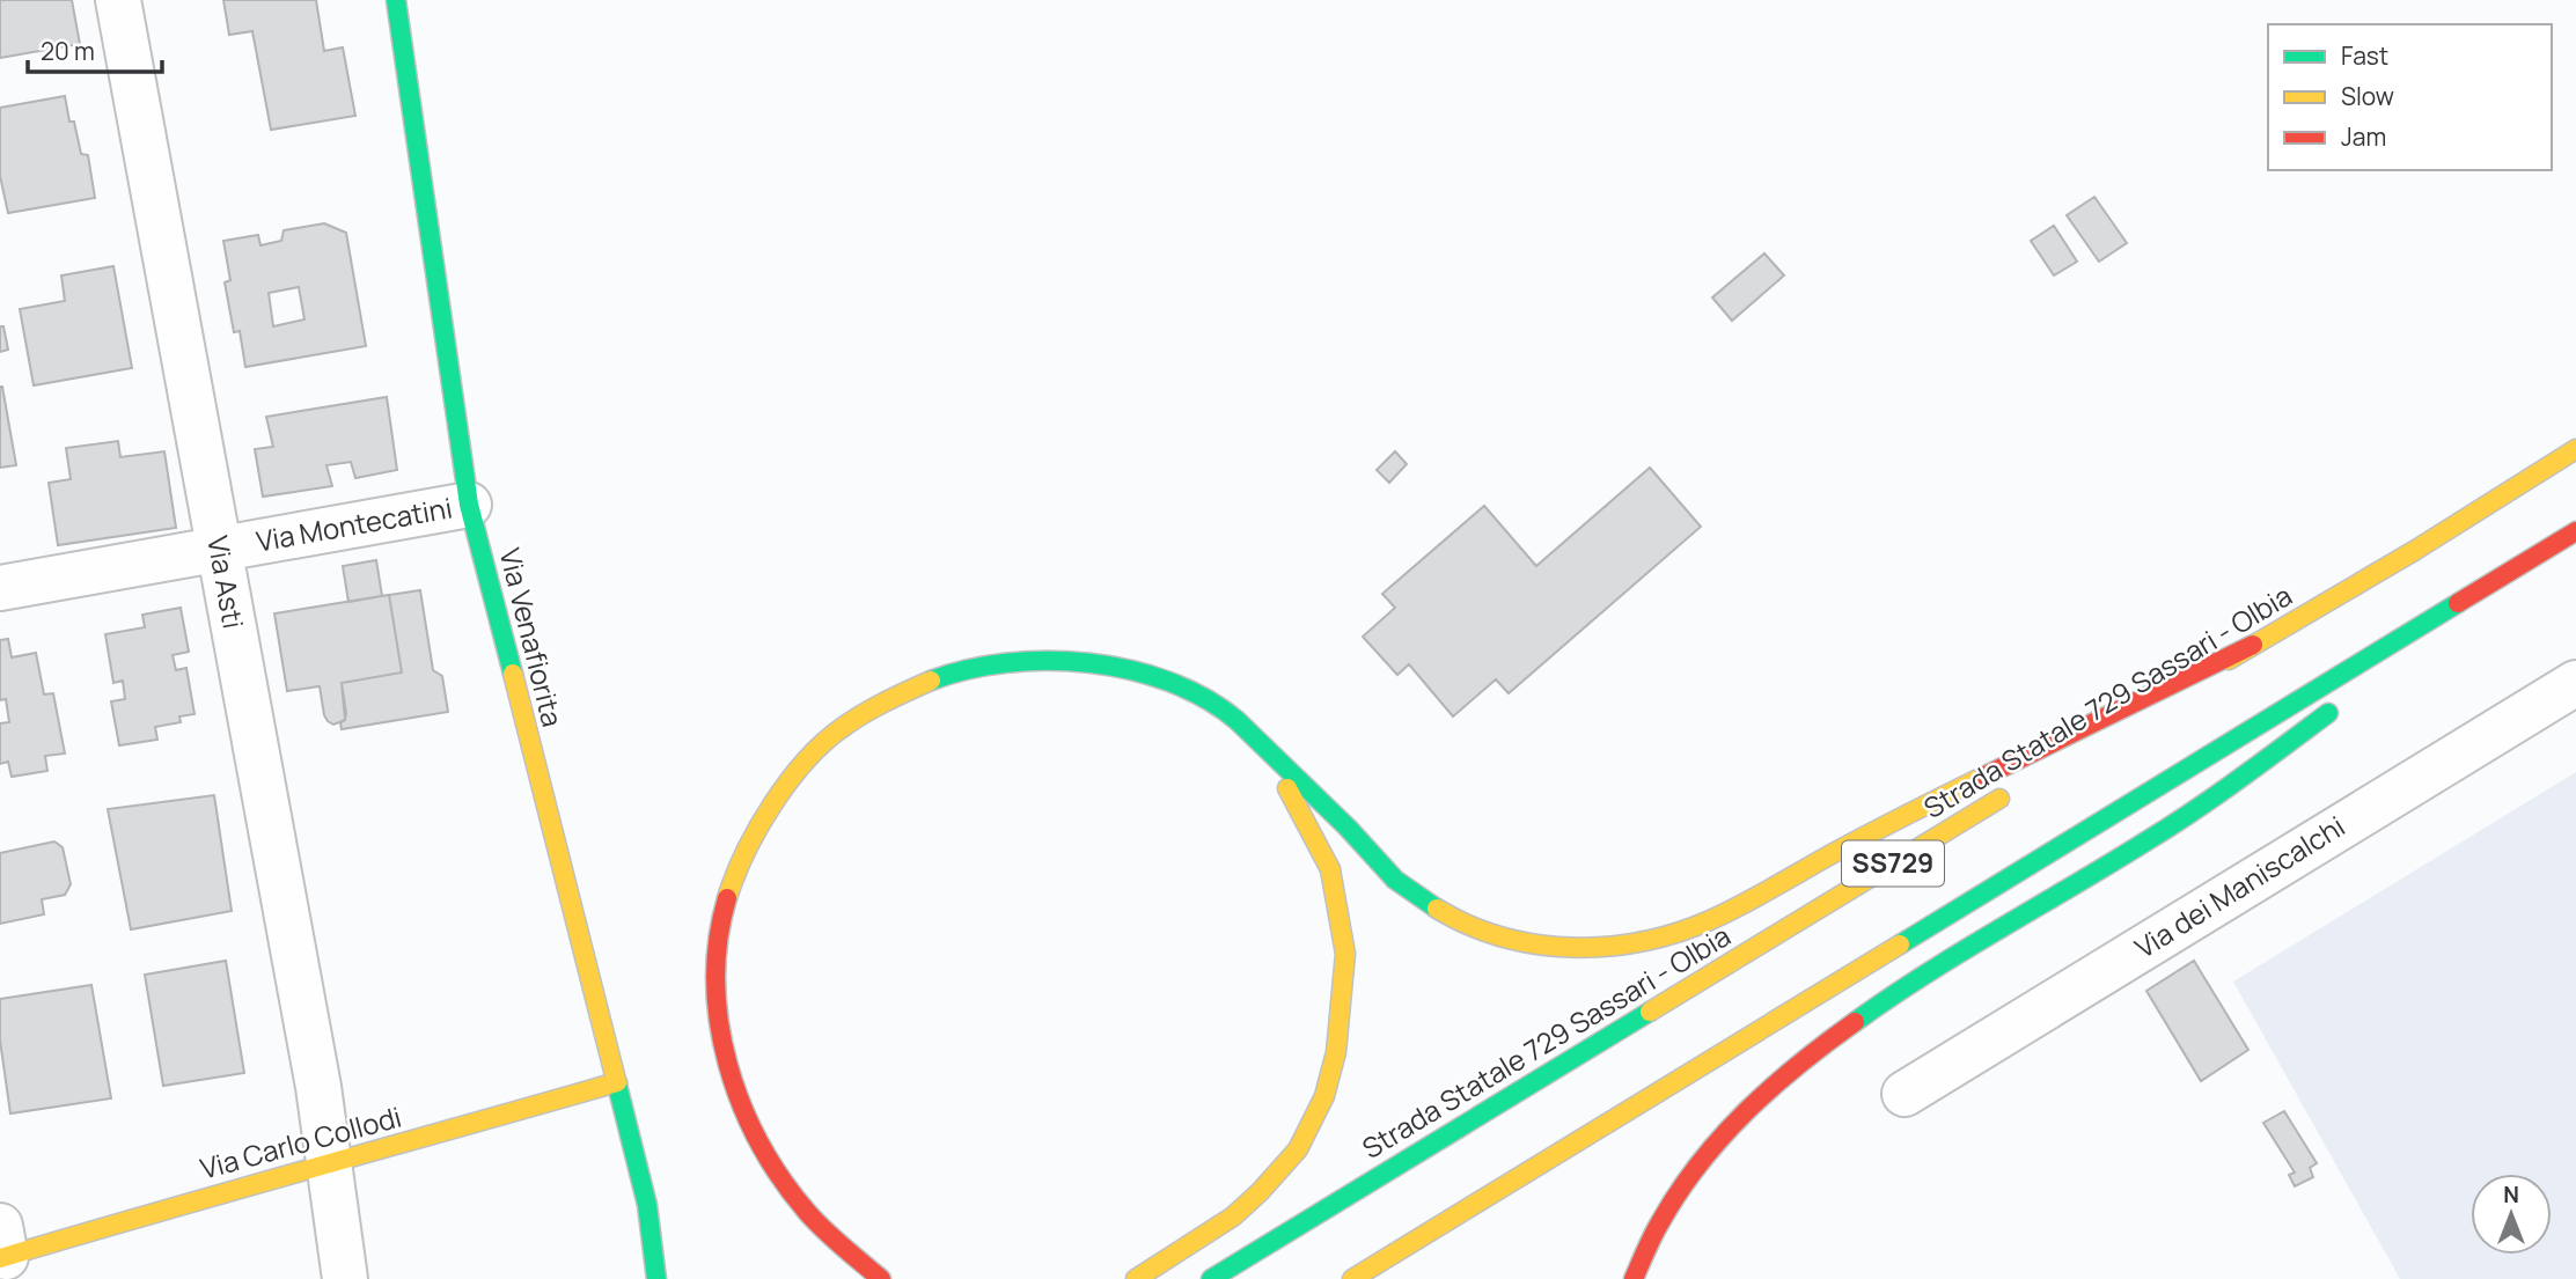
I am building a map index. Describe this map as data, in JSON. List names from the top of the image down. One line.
{"streets":{"main road":["Via Venafiorita","Strada Statale 729 Sassari - Olbia","SS729","Via Carlo Collodi"],"street":["Via Montecatini","Via Asti","Via dei Maniscalchi"]},"crossings":[["Via Montecatini","Via Asti"],["Via Montecatini","Via Venafiorita"],["Via Asti","Via Carlo Collodi"],["Via Venafiorita","Via Carlo Collodi"]],"legend":["Fast","Slow","Jam"],"scale_bar":"20 m","north":"top"}
